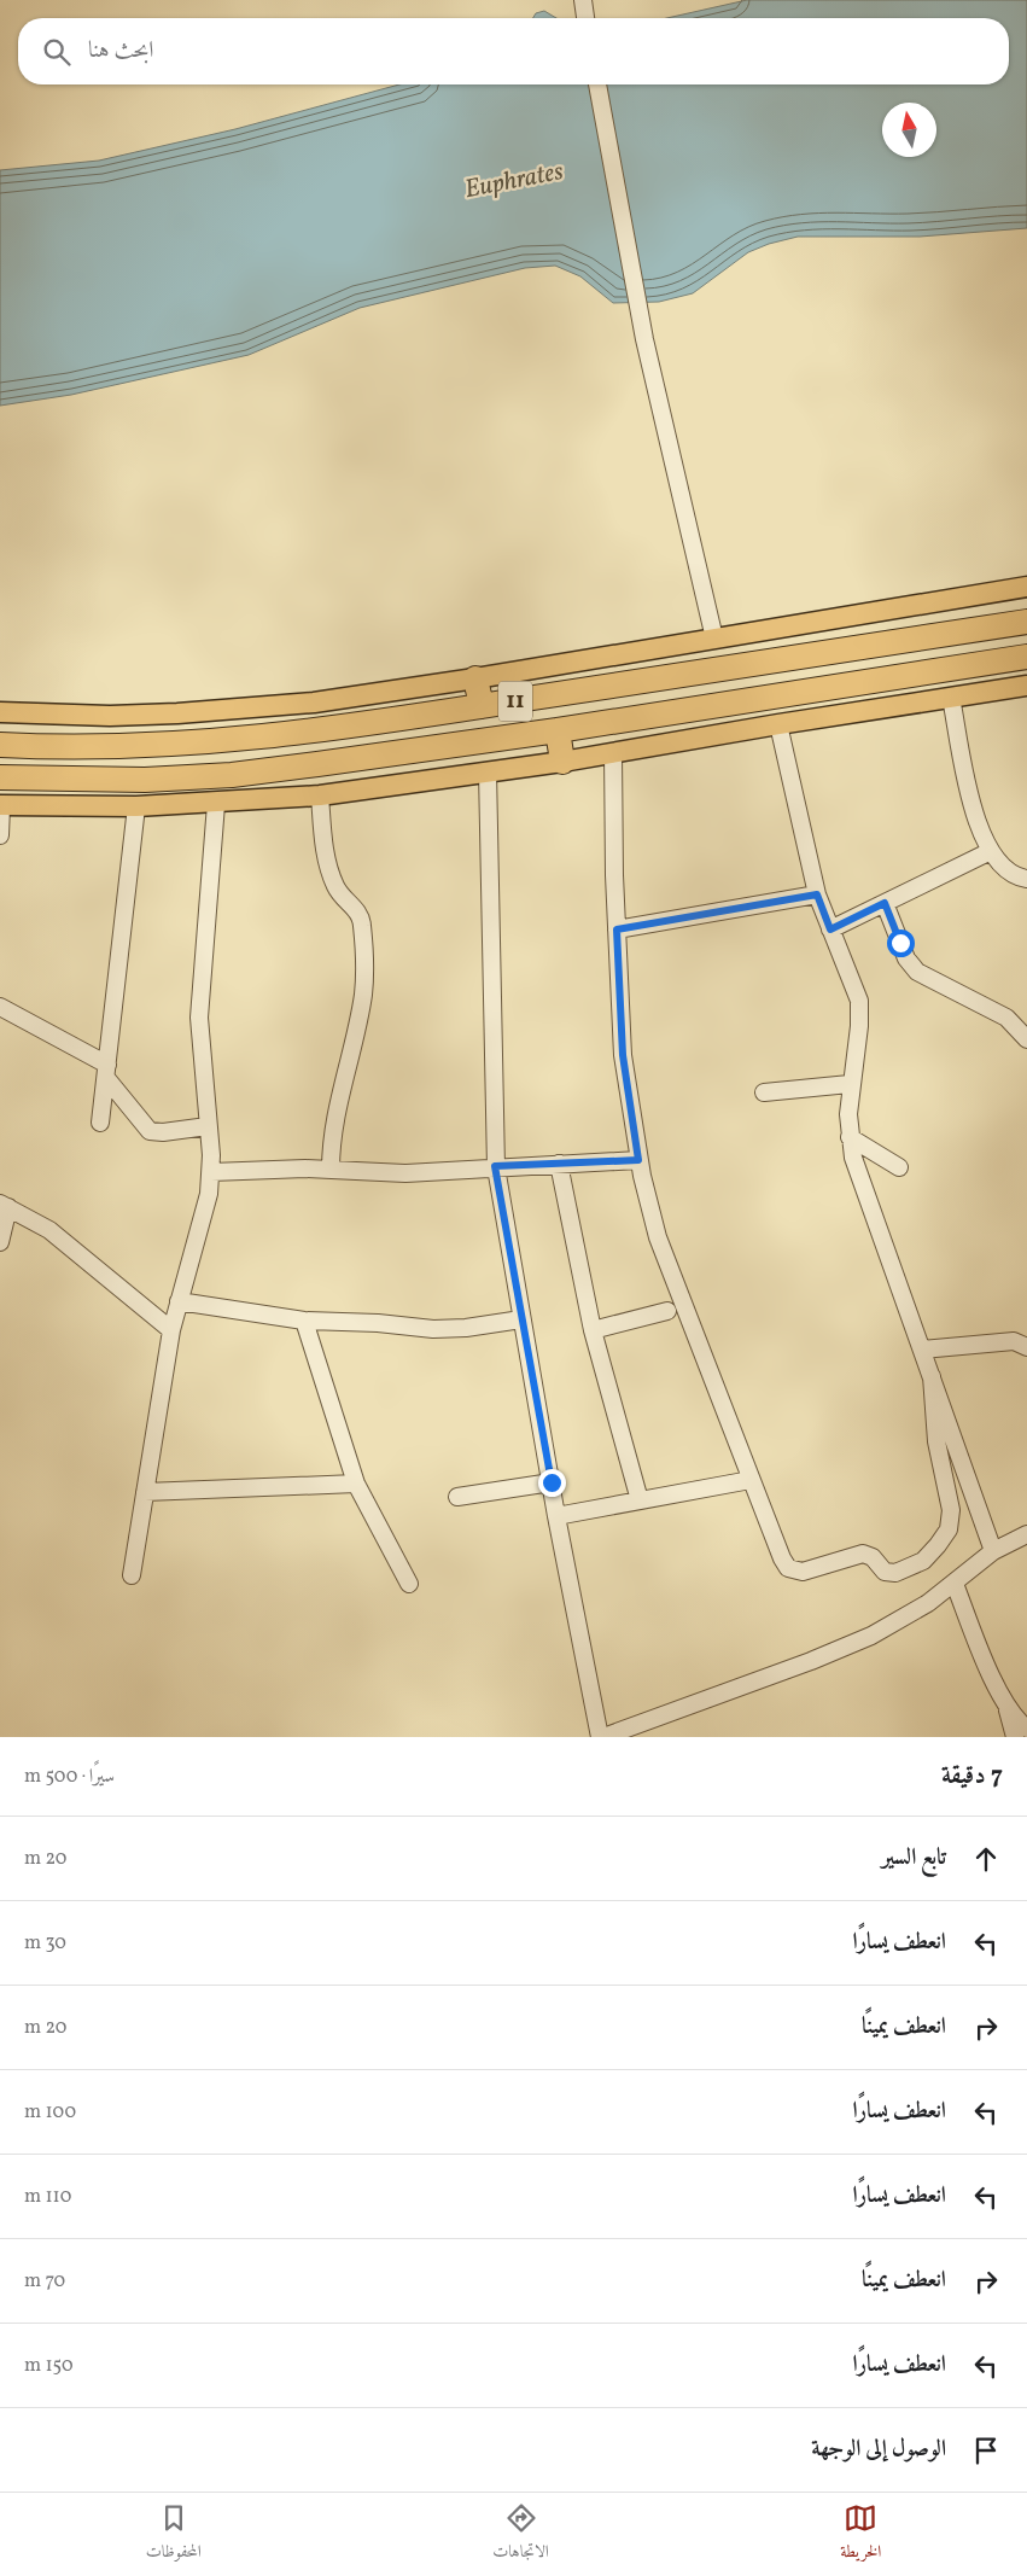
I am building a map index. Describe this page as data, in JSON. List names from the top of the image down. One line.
{"streets":{"highway":["11"]},"water":["Euphrates"],"north":"top","page":{"search":"ابحث هنا","heading":["7 دقيقة","سيرًا · 500 m"],"list":[["تابع السير","20 m"],["انعطف يسارًا","30 m"],["انعطف يمينًا","20 m"],["انعطف يسارًا","100 m"],["انعطف يسارًا","110 m"],["انعطف يمينًا","70 m"],["انعطف يسارًا","150 m"],"الوصول إلى الوجهة"],"nav":["الخريطة","الاتجاهات","المحفوظات"]}}
